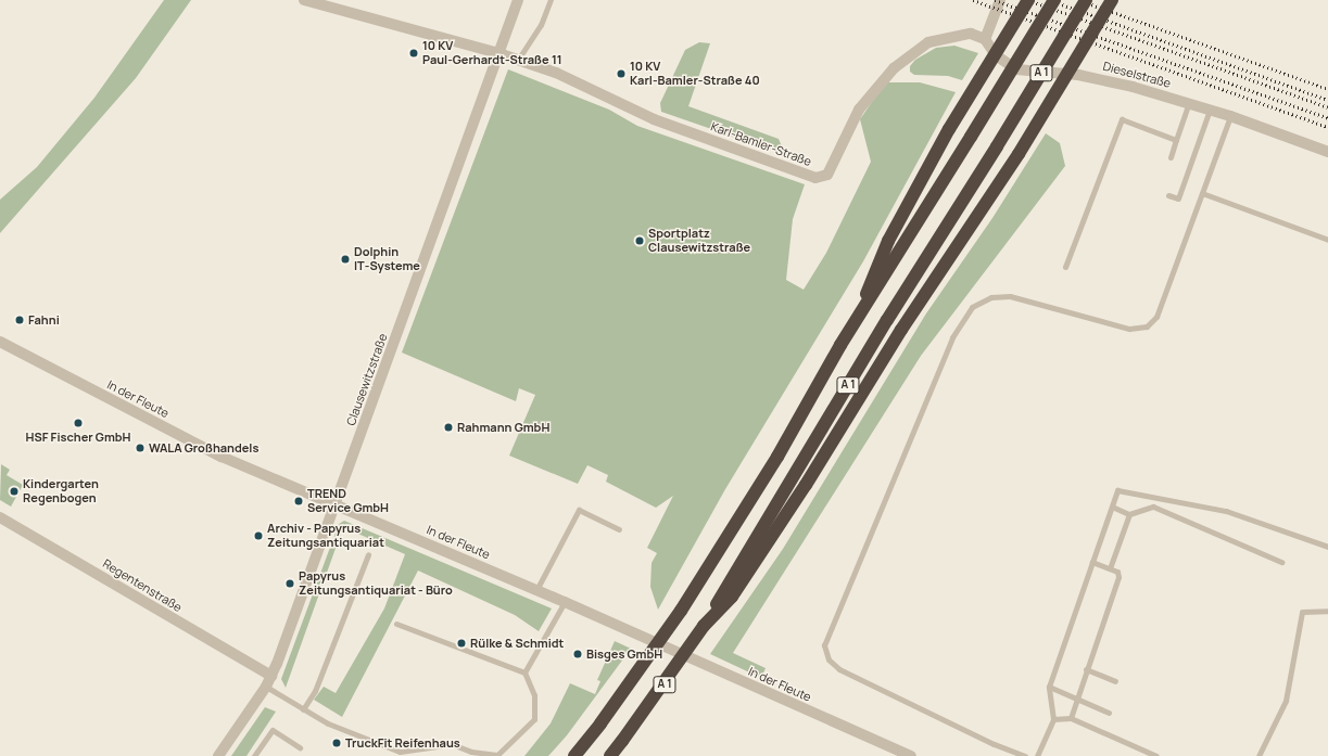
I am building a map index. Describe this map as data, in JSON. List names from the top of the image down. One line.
{"streets":{"highway":["A 1"],"street":["Dieselstraße","Karl-Bamler-Straße","Clausewitzstraße","In der Fleute","Regentenstraße"]},"crossings":[["Dieselstraße","Karl-Bamler-Straße"],["Karl-Bamler-Straße","Clausewitzstraße"],["Clausewitzstraße","In der Fleute"],["Clausewitzstraße","Regentenstraße"]],"places":["10 KV Paul-Gerhardt-Straße 11","10 KV Karl-Bamler-Straße 40","Sportplatz Clausewitzstraße","Dolphin IT-Systeme","Fahni","HSF Fischer GmbH","Rahmann GmbH","WALA Großhandels","Kindergarten Regenbogen","TREND Service GmbH","Archiv - Papyrus Zeitungsantiquariat","Papyrus Zeitungsantiquariat - Büro","Rülke & Schmidt","Bisges GmbH","TruckFit Reifenhaus"]}
